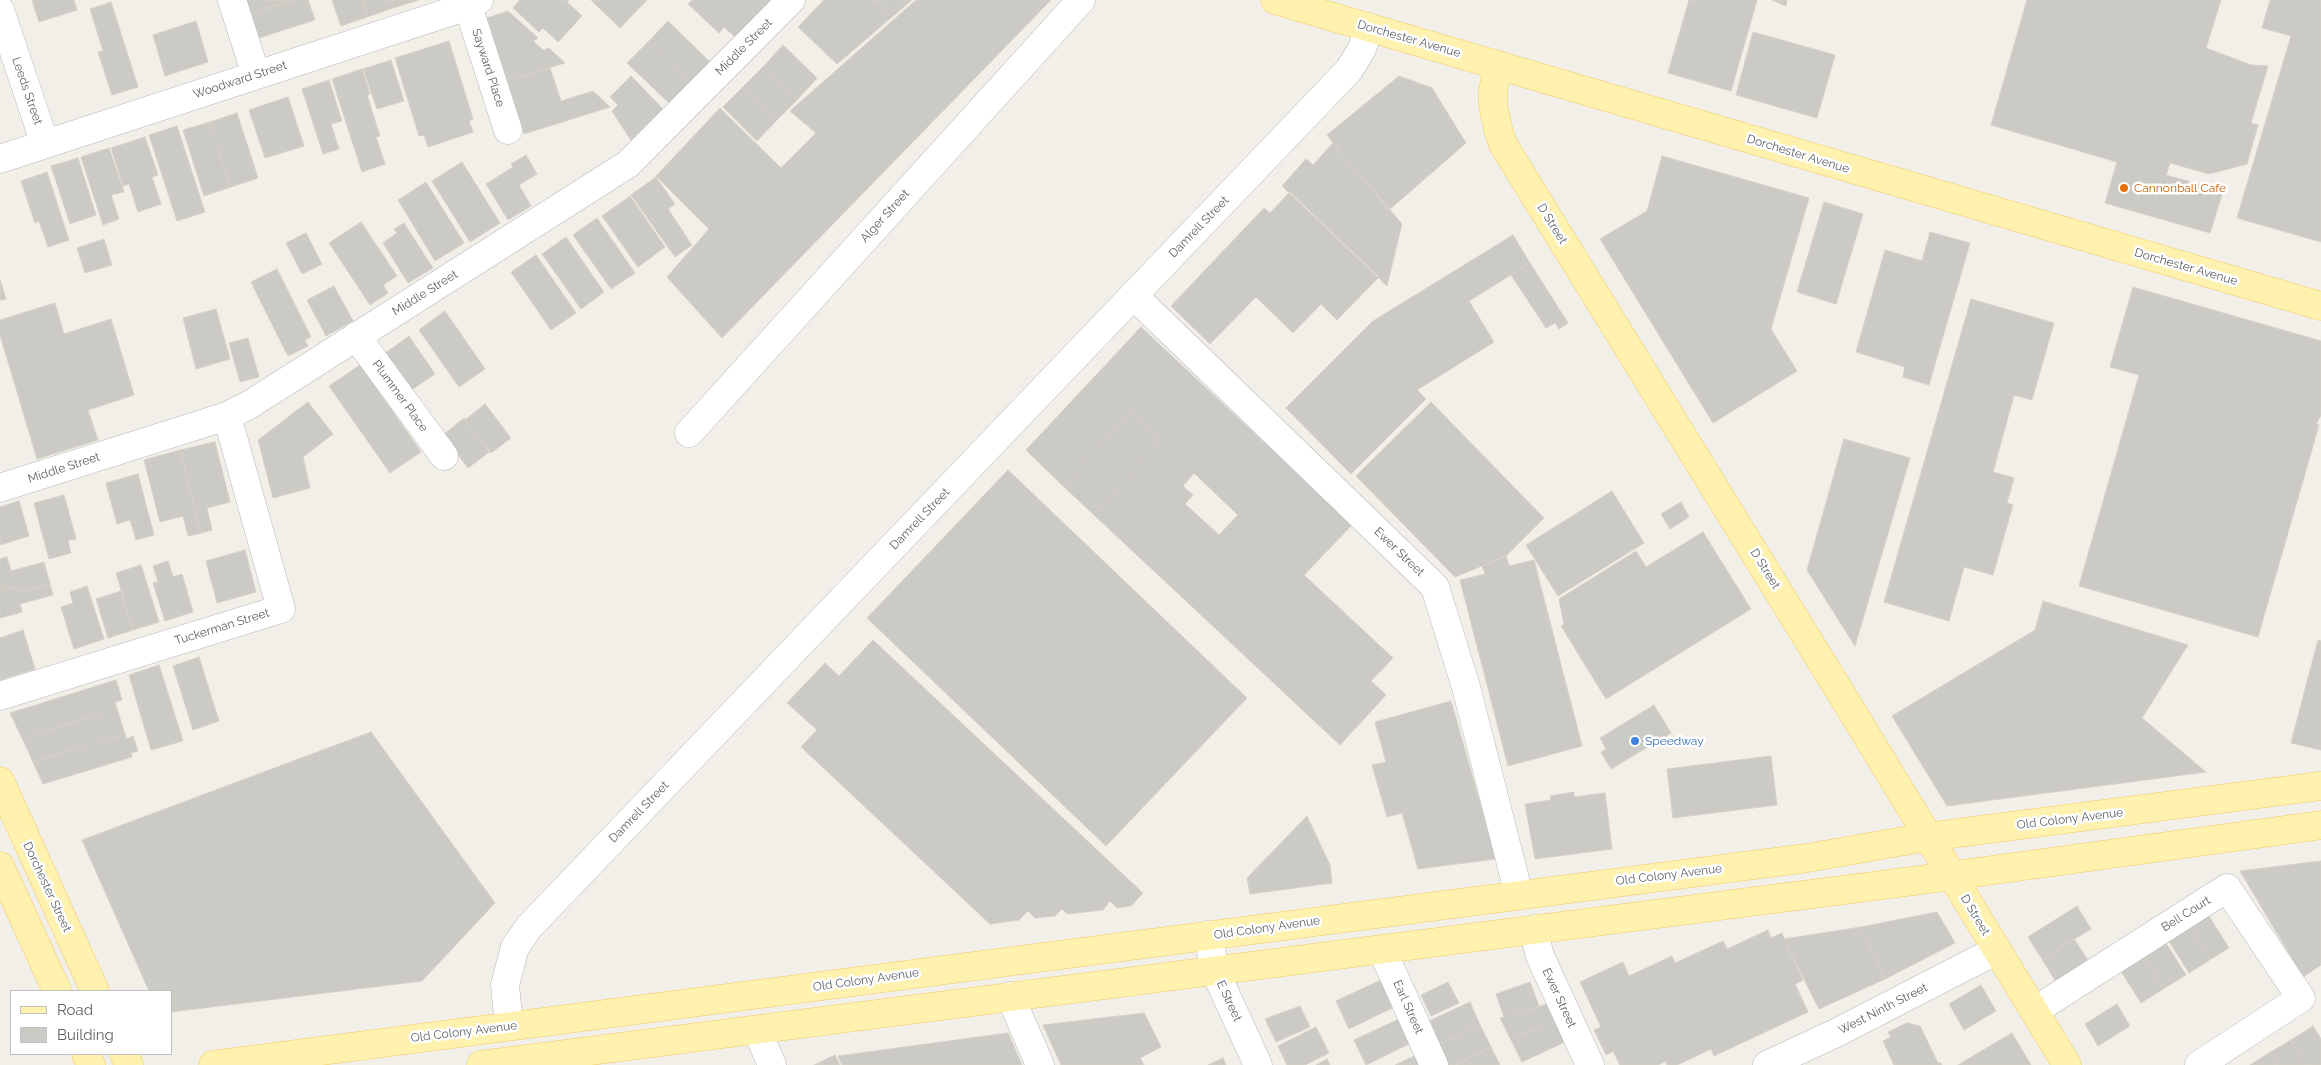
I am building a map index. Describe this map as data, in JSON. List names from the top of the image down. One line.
{"streets":{"main road":["Dorchester Avenue","D Street","Old Colony Avenue","Dorchester Street"],"street":["Middle Street","Sayward Place","Woodward Street","Leeds Street","Alger Street","Damrell Street","Plummer Place","Ewer Street","Tuckerman Street","Bell Court","E Street","Earl Street","West Ninth Street"]},"crossings":[["Dorchester Avenue","D Street"],["Dorchester Avenue","Damrell Street"],["Middle Street","Plummer Place"],["Middle Street","Tuckerman Street"],["Sayward Place","Woodward Street"],["Woodward Street","Leeds Street"],["D Street","Old Colony Avenue"],["D Street","Bell Court"],["D Street","West Ninth Street"],["Damrell Street","Ewer Street"],["Damrell Street","Old Colony Avenue"],["Ewer Street","Old Colony Avenue"],["Old Colony Avenue","E Street"]],"places":["Cannonball Cafe","Speedway"],"legend":["Road","Building"]}
